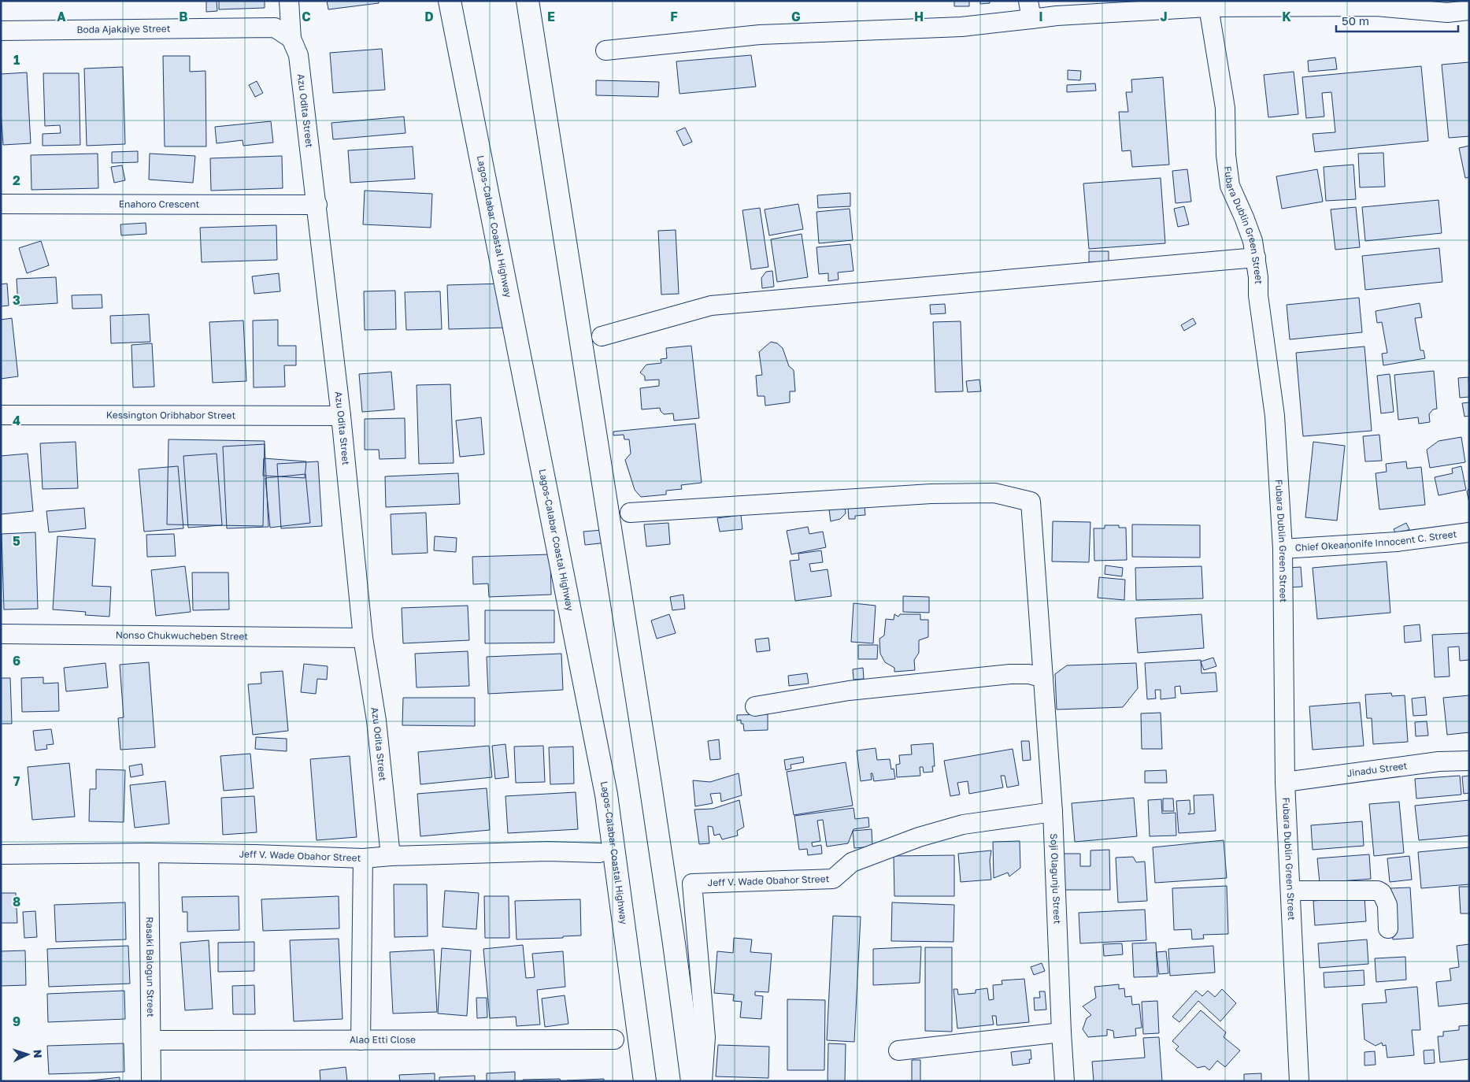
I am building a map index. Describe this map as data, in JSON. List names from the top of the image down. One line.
{"streets":{"highway":["Lagos-Calabar Coastal Highway"],"street":["Boda Ajakaiye Street","Azu Odita Street","Enahoro Crescent","Fubara Dublin Green Street","Kessington Oribhabor Street","Chief Okeanonife Innocent C. Street","Nonso Chukwucheben Street","Jinadu Street","Jeff V. Wade Obahor Street","Soji Olagunju Street","Rasaki Balogun Street","Alao Etti Close"]},"crossings":[["Boda Ajakaiye Street","Azu Odita Street"],["Azu Odita Street","Enahoro Crescent"],["Azu Odita Street","Kessington Oribhabor Street"],["Azu Odita Street","Nonso Chukwucheben Street"],["Azu Odita Street","Jeff V. Wade Obahor Street"],["Fubara Dublin Green Street","Chief Okeanonife Innocent C. Street"],["Fubara Dublin Green Street","Jinadu Street"],["Jeff V. Wade Obahor Street","Soji Olagunju Street"],["Jeff V. Wade Obahor Street","Rasaki Balogun Street"],["Rasaki Balogun Street","Alao Etti Close"]],"scale_bar":"50 m","north":"right","grid":{"columns":["A","B","C","D","E","F","G","H","I","J","K"],"rows":["1","2","3","4","5","6","7","8","9"]}}
